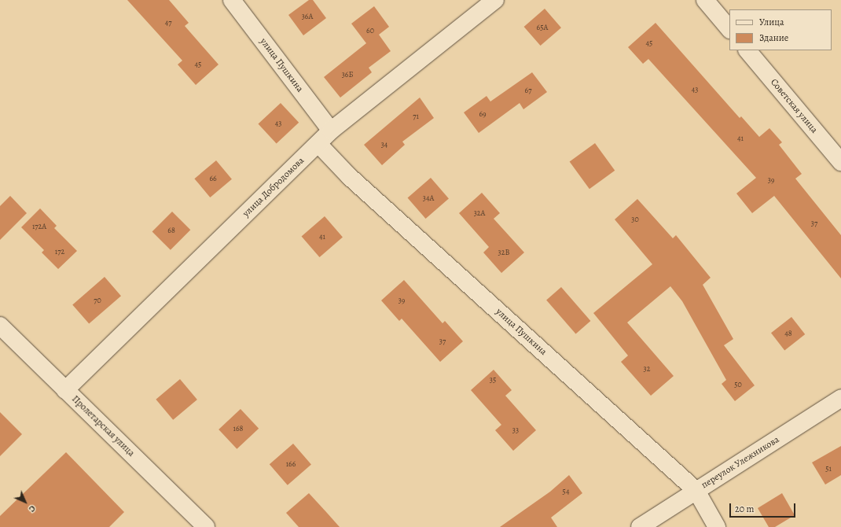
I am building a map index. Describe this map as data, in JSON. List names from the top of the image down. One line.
{"streets":{"street":["улица Пушкина","Советская улица","улица Добродомова","Пролетарская улица","переулок Улежникова"]},"crossings":[["улица Пушкина","улица Добродомова"],["улица Пушкина","переулок Улежникова"],["улица Добродомова","Пролетарская улица"]],"house_numbers":["36А","47","65А","60","45","45","36Б","43","67","69","71","43","41","34","66","39","34А","32А","30","37","172А","68","41","172","32В","70","39","48","37","32","35","50","168","33","166","51","54"],"legend":["Улица","Здание"],"scale_bar":"20 m","north":"bottom right"}
